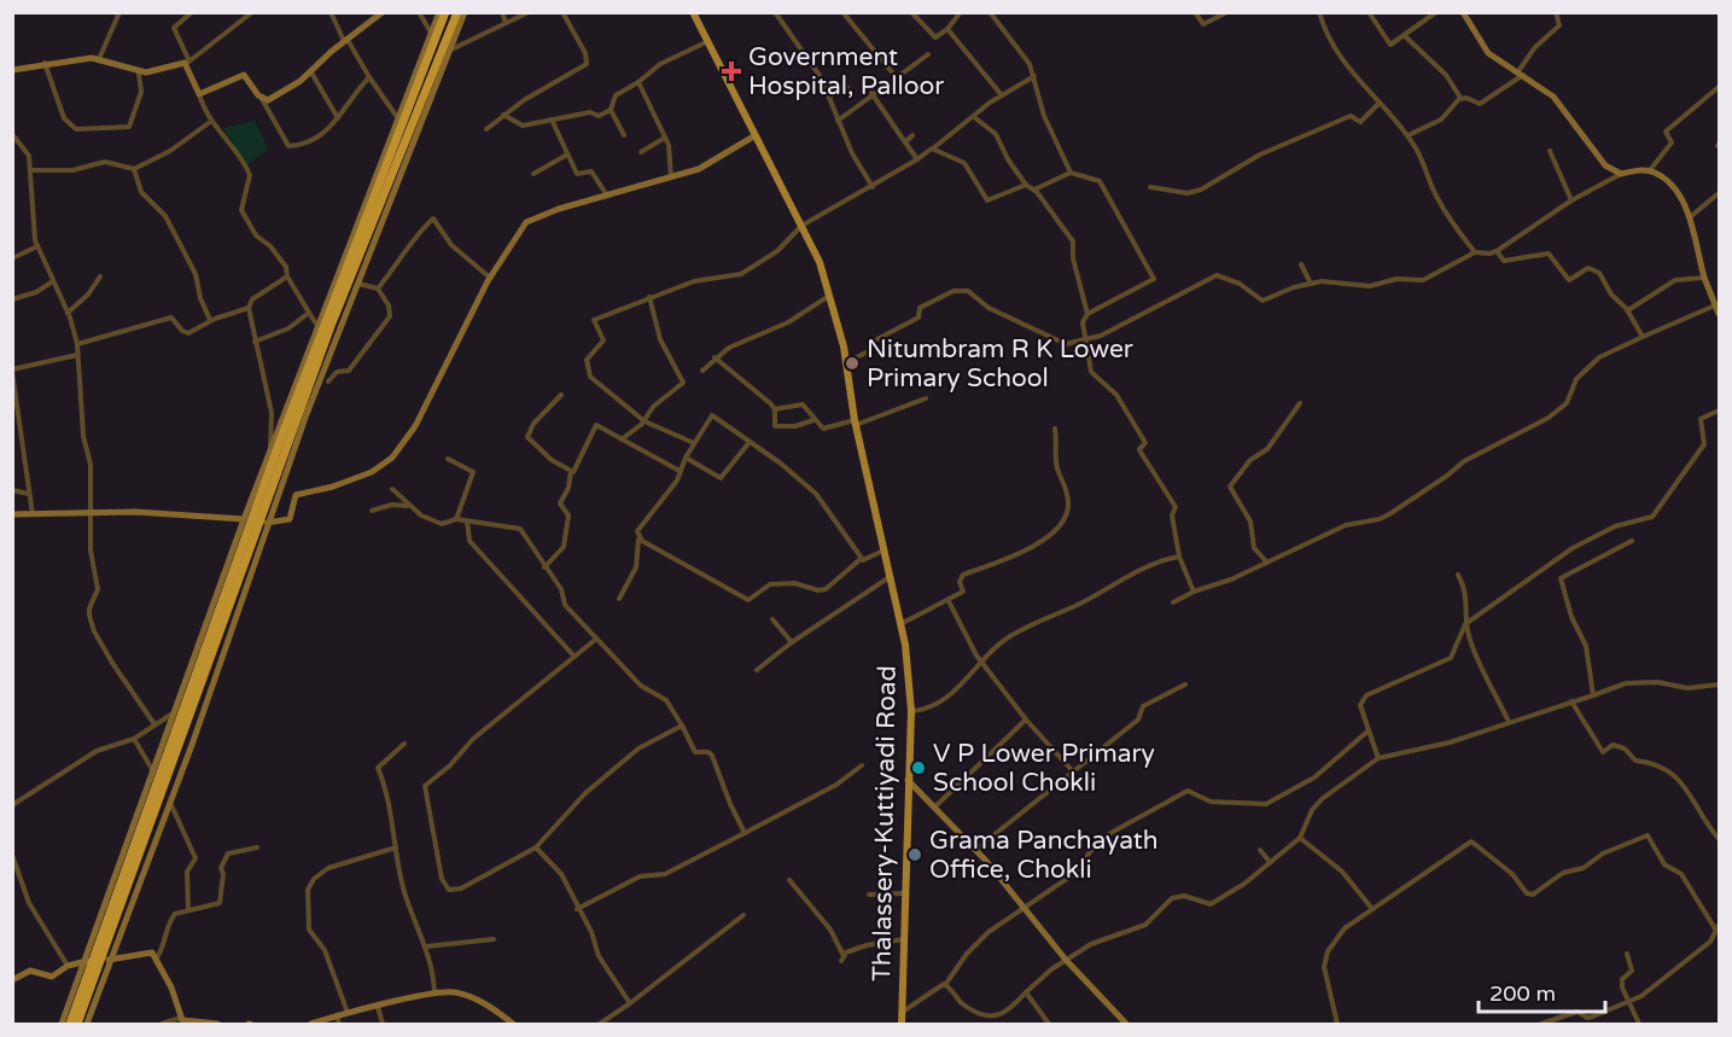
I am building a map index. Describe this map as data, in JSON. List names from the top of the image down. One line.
{"streets":{"main road":["Thalassery-Kuttiyadi Road"]},"places":{"health":["Government Hospital, Palloor"],"other":["Nitumbram R K Lower Primary School","V P Lower Primary School Chokli","Grama Panchayath Office, Chokli"]},"scale_bar":"200 m"}
